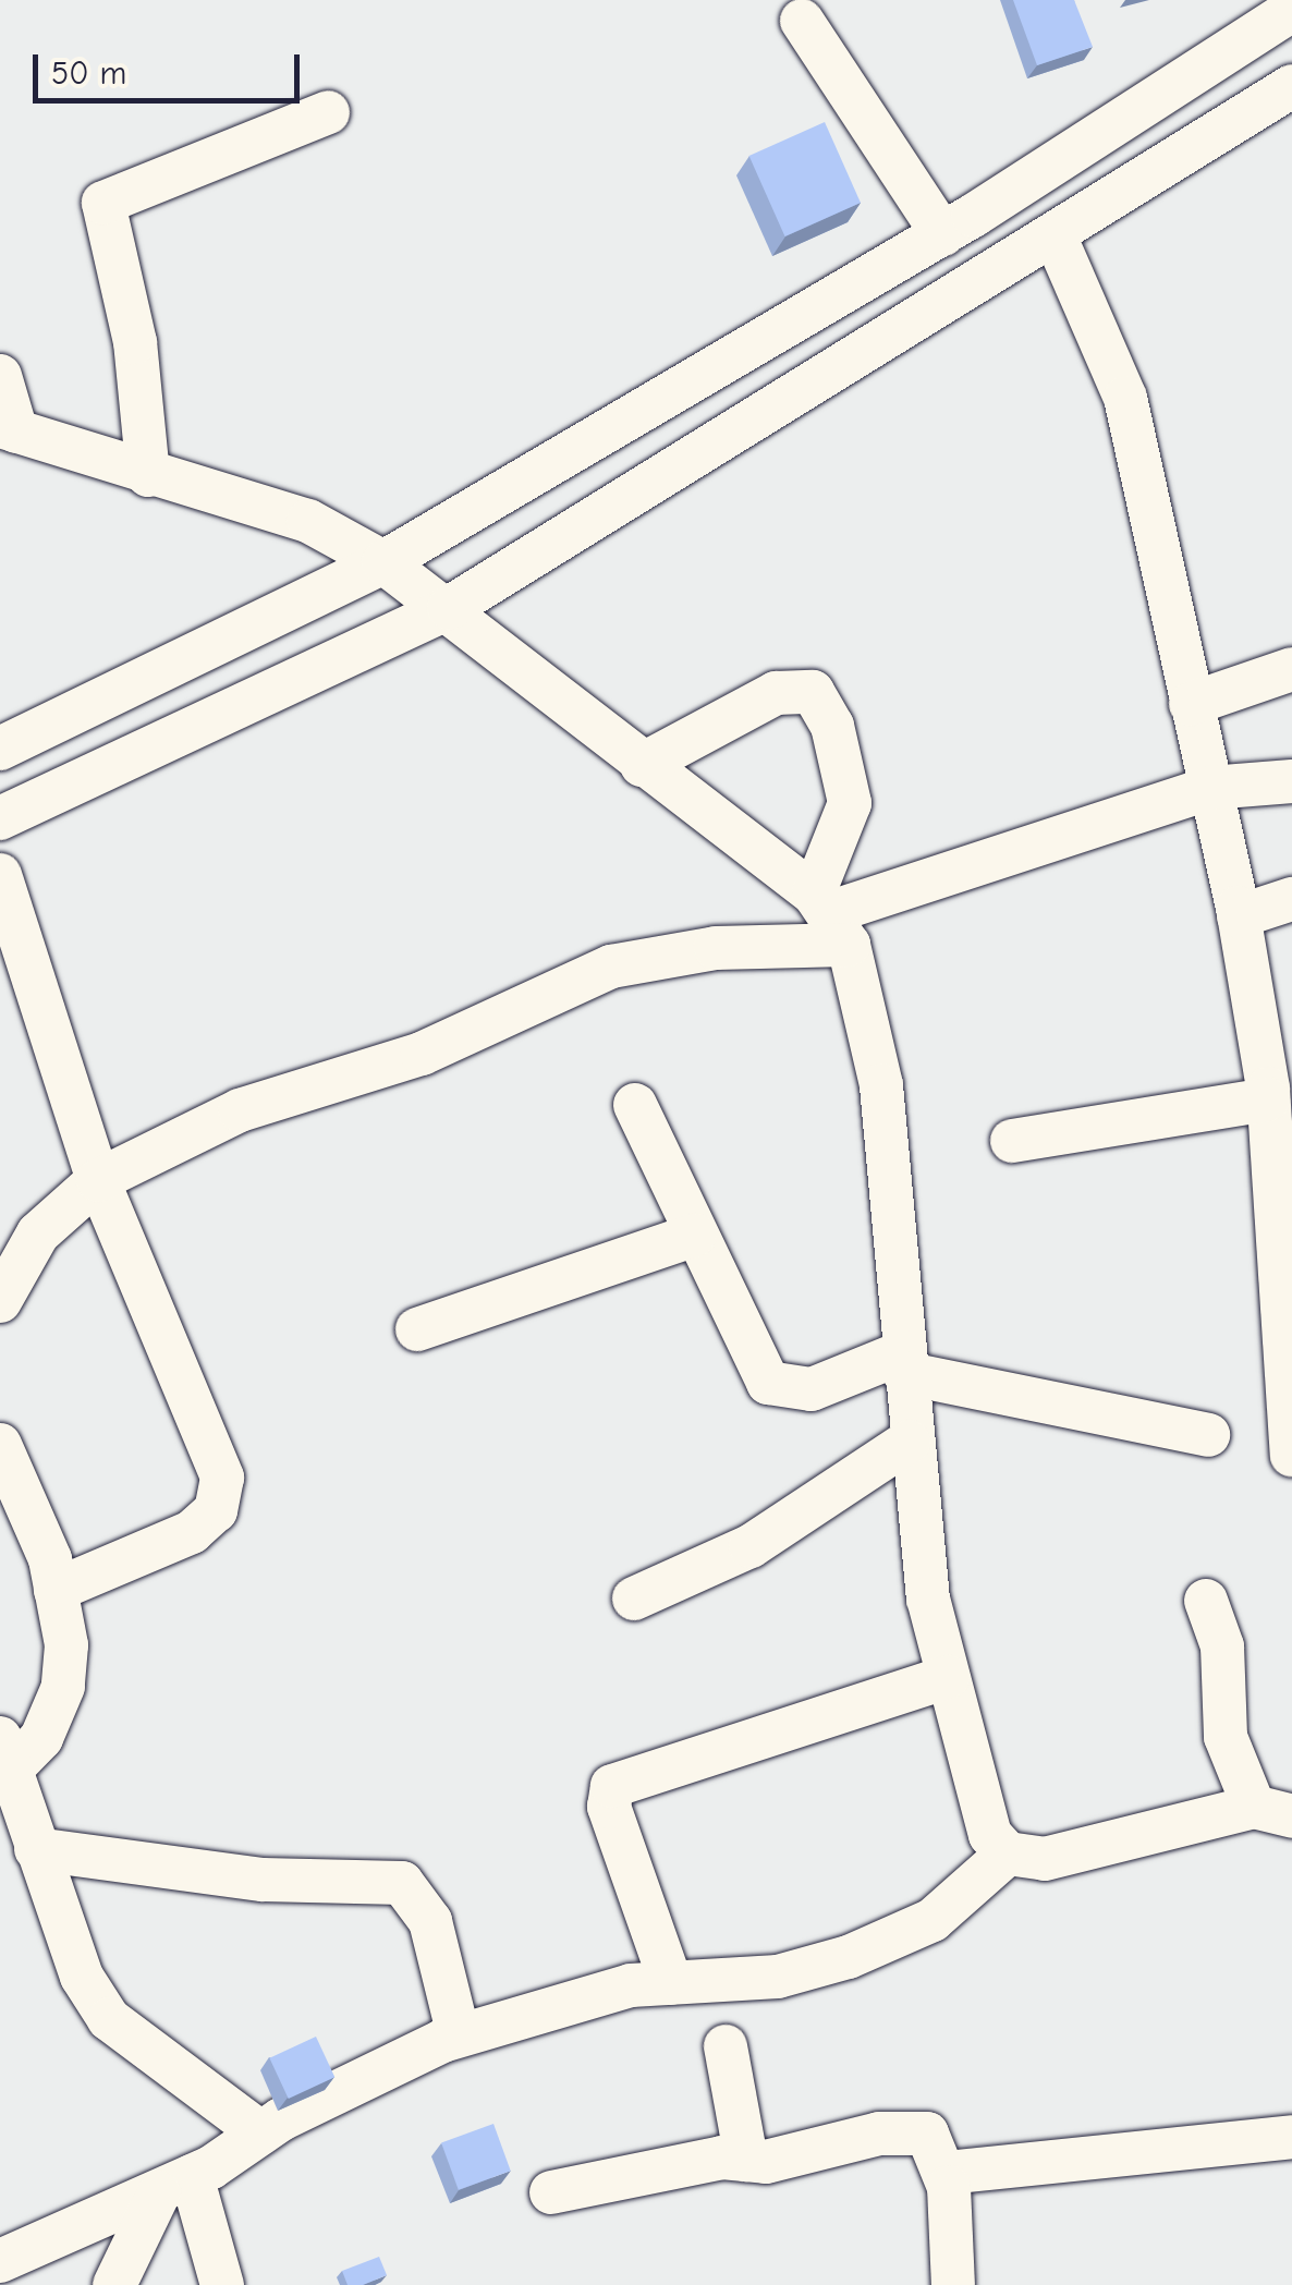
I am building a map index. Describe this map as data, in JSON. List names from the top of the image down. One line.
{"scale_bar":"50 m"}
